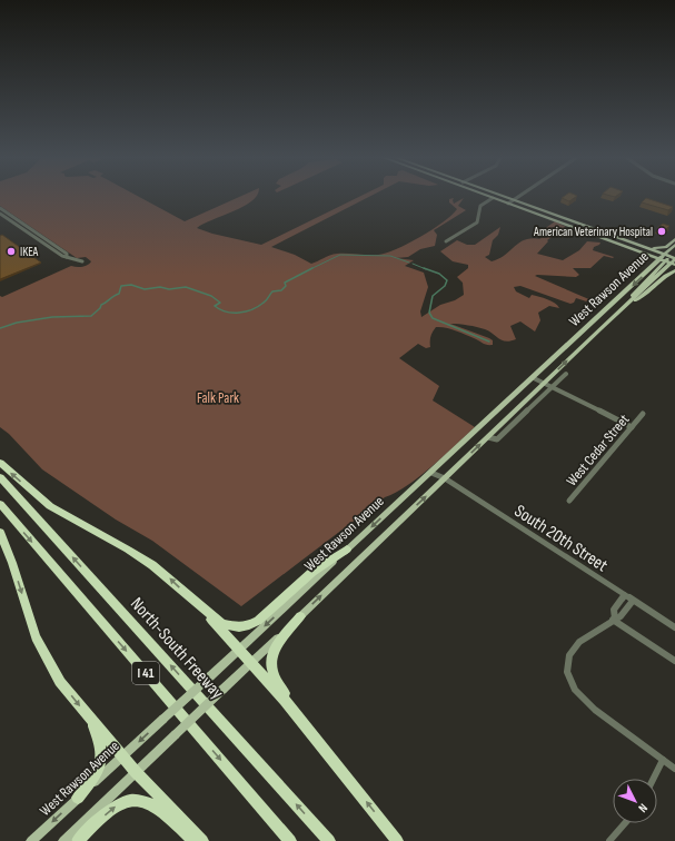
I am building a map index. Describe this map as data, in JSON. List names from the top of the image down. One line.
{"streets":{"highway":["North-South Freeway","I 41"],"main road":["West Rawson Avenue"],"street":["West Cedar Street","South 20th Street"]},"crossings":[["West Rawson Avenue","South 20th Street"]],"parks":["Falk Park"],"places":["American Veterinary Hospital","IKEA"],"north":"bottom right"}
